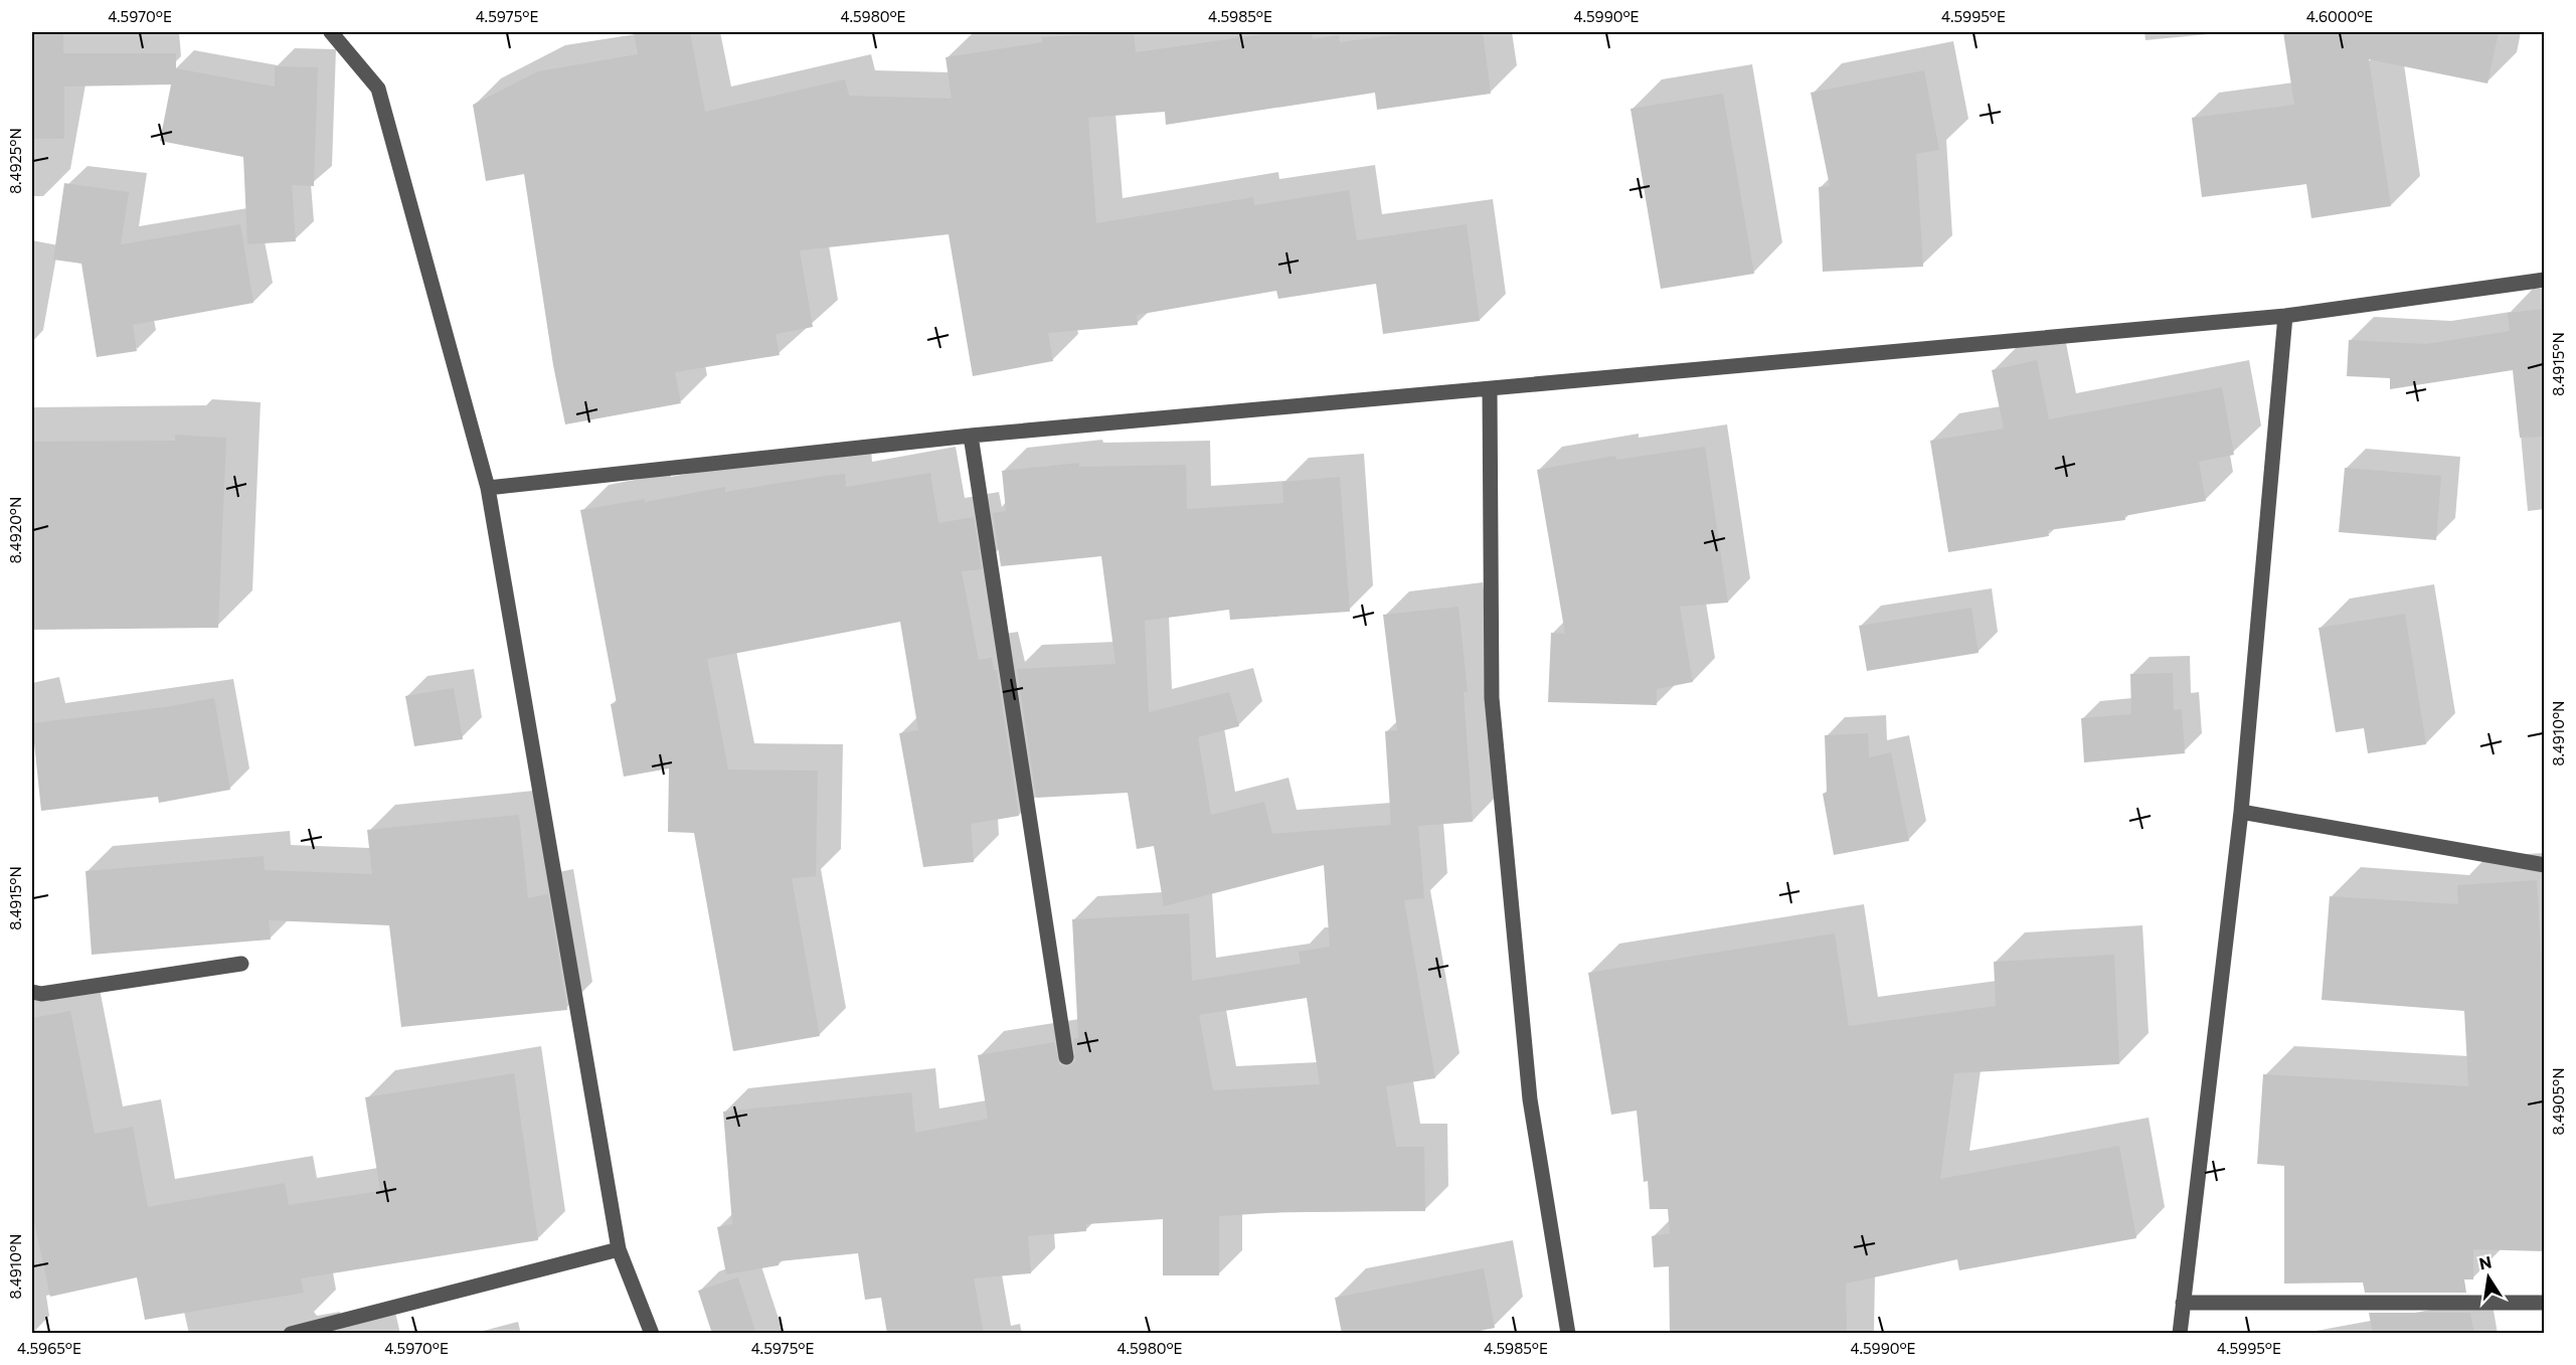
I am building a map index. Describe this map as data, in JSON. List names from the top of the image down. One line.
{"north":"top","coordinates":["4.5970°E","4.5975°E","4.5980°E","4.5985°E","4.5990°E","4.5995°E","4.6000°E","8.4925°N","8.4915°N","8.4920°N","8.4910°N","8.4905°N","4.5965°E"]}
